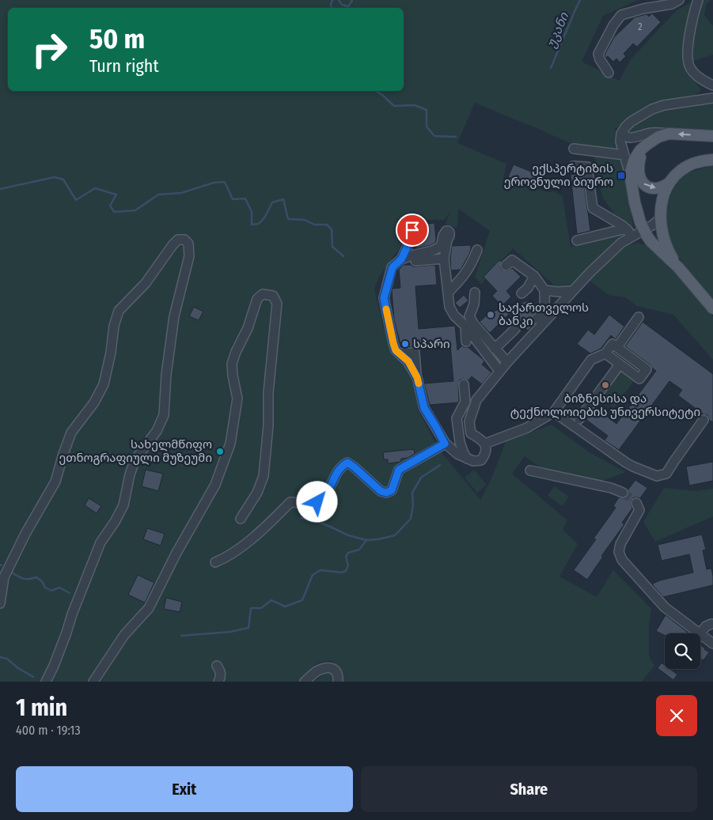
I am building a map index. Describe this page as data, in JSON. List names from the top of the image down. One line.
{"water":["უკანი"],"places":{"transit":["ექსპერტიზის ეროვნული ბიურო"],"other":["საქართველოს ბანკი","სპარი","ბიზნესისა და ტექნოლოიების უნივერსიტეტი","სახელმწიფო ეთნოგრაფიული მუზეუმი"]},"house_numbers":["2"],"page":{"turn":["50 m","Turn right"],"heading":["1 min","400 m · 19:13"],"buttons":["Exit","Share"]}}
